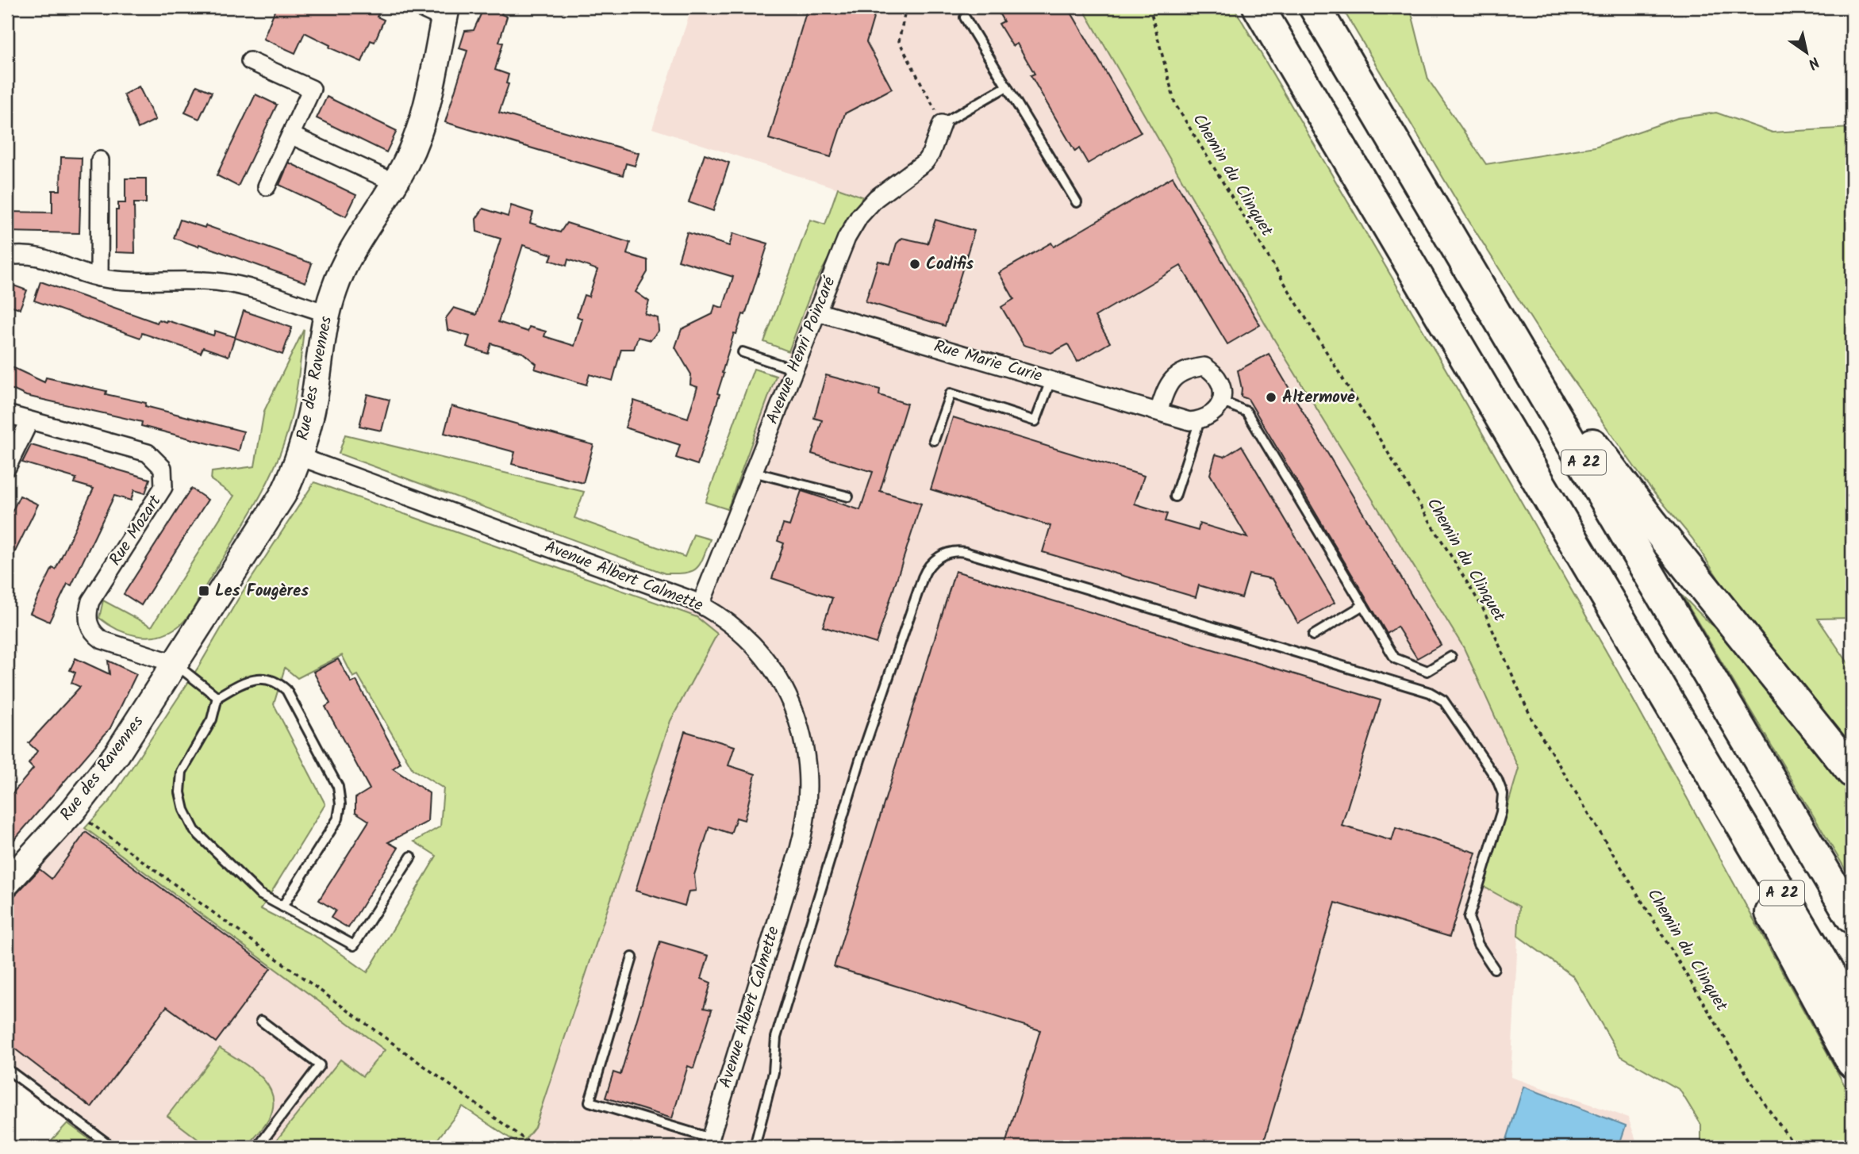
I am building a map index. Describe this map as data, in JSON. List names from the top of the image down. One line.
{"streets":{"highway":["A 22"],"street":["Avenue Henri Poincaré","Rue Marie Curie","Rue des Ravennes","Rue Mozart","Avenue Albert Calmette"],"path":["Chemin du Clinquet"]},"crossings":[["Avenue Henri Poincaré","Rue Marie Curie"],["Avenue Henri Poincaré","Avenue Albert Calmette"],["Rue des Ravennes","Rue Mozart"],["Rue des Ravennes","Avenue Albert Calmette"]],"places":{"other":["Codifis","Altermove"],"transit":["Les Fougères"]},"north":"bottom right"}
